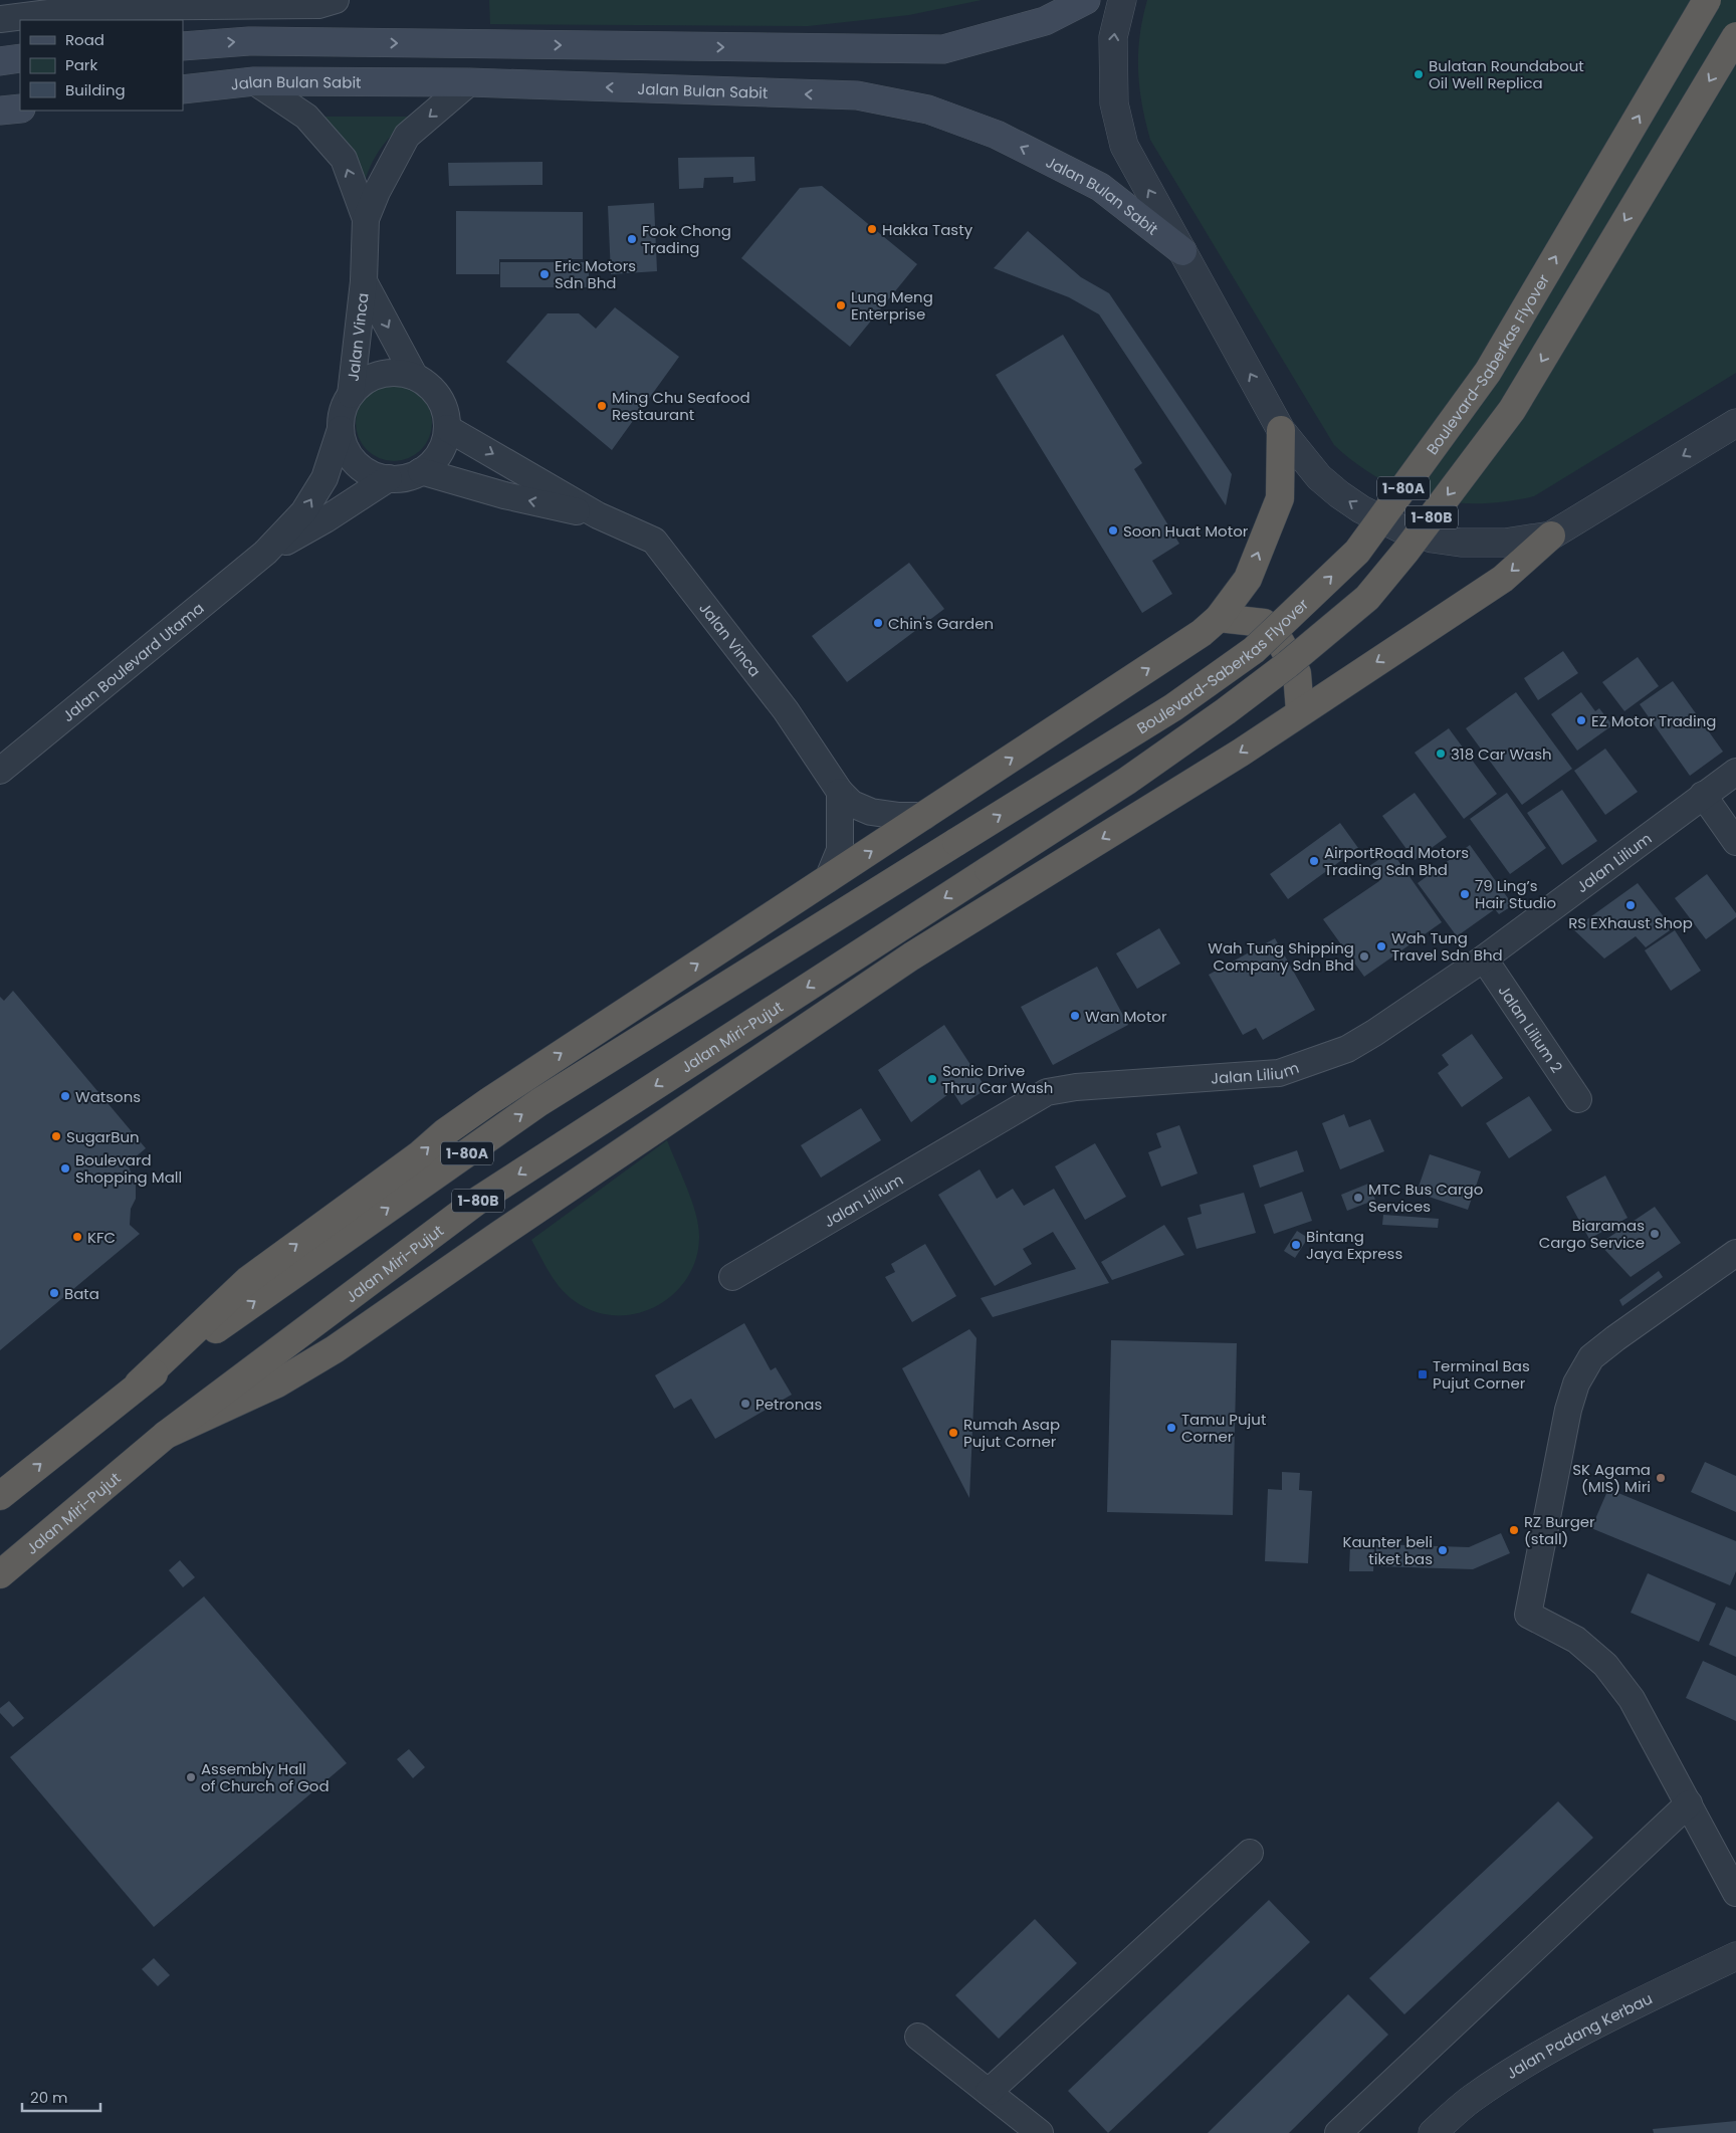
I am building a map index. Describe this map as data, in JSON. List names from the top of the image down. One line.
{"streets":{"highway":["Boulevard-Saberkas Flyover","1-80A","1-80B","Jalan Miri-Pujut"],"main road":["Jalan Bulan Sabit"],"street":["Jalan Vinca","Jalan Boulevard Utama","Jalan Lilium","Jalan Lilium 2","Jalan Padang Kerbau"]},"crossings":[["Jalan Vinca","Jalan Boulevard Utama"],["Boulevard-Saberkas Flyover","1-80A"],["Jalan Lilium","Jalan Lilium 2"]],"places":{"other":["Bulatan Roundabout Oil Well Replica","Hakka Tasty","Fook Chong Trading","Eric Motors Sdn Bhd","Lung Meng Enterprise","Ming Chu Seafood Restaurant","Soon Huat Motor","Chin's Garden","EZ Motor Trading","318 Car Wash","AirportRoad Motors Trading Sdn Bhd","79 Ling’s Hair Studio","RS EXhaust Shop","Wah Tung Travel Sdn Bhd","Wah Tung Shipping Company Sdn Bhd","Wan Motor","Sonic Drive Thru Car Wash","Watsons","SugarBun","Boulevard Shopping Mall","MTC Bus Cargo Services","Biaramas Cargo Service","KFC","Bintang Jaya Express","Bata","Petronas","Tamu Pujut Corner","Rumah Asap Pujut Corner","SK Agama (MIS) Miri","RZ Burger (stall)","Kaunter beli tiket bas","Assembly Hall of Church of God"],"transit":["Terminal Bas Pujut Corner"]},"legend":["Road","Park","Building"],"scale_bar":"20 m"}
